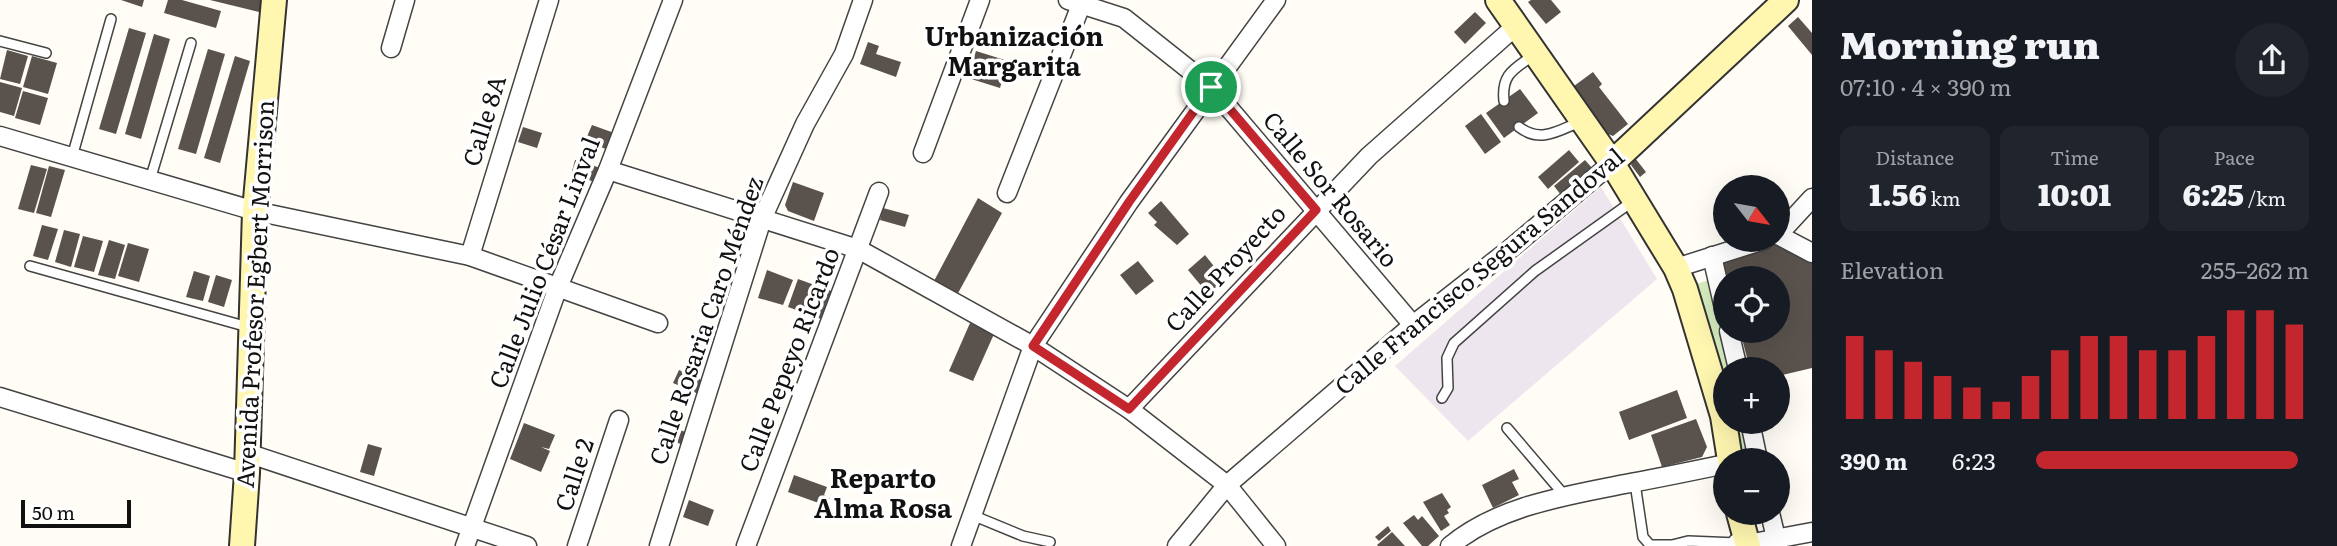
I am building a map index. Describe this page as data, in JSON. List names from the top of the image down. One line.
{"streets":{"main road":["Calle Francisco Segura Sandoval","Avenida Profesor Egbert Morrison"],"street":["Calle 8A","Calle Sor Rosario","Calle Julio César Linval","Calle Proyecto","Calle Rosaria Caro Méndez","Calle Pepeyo Ricardo","Calle 2"]},"crossings":[["Calle Sor Rosario","Calle Proyecto"],["Calle Sor Rosario","Calle Francisco Segura Sandoval"]],"districts":["Urbanización Margarita","Reparto Alma Rosa"],"scale_bar":"50 m","north":"bottom right","page":{"heading":["Morning run","07:10 · 4 × 390 m"],"stats":[["Distance","1.56 km"],["Time","10:01"],["Pace","6:25 /km"]],"map_buttons":["+","−"],"chart":["Elevation","255–262 m"],"list":[{"name":"390 m","note":"6:23"}],"scale":"50 m"}}
